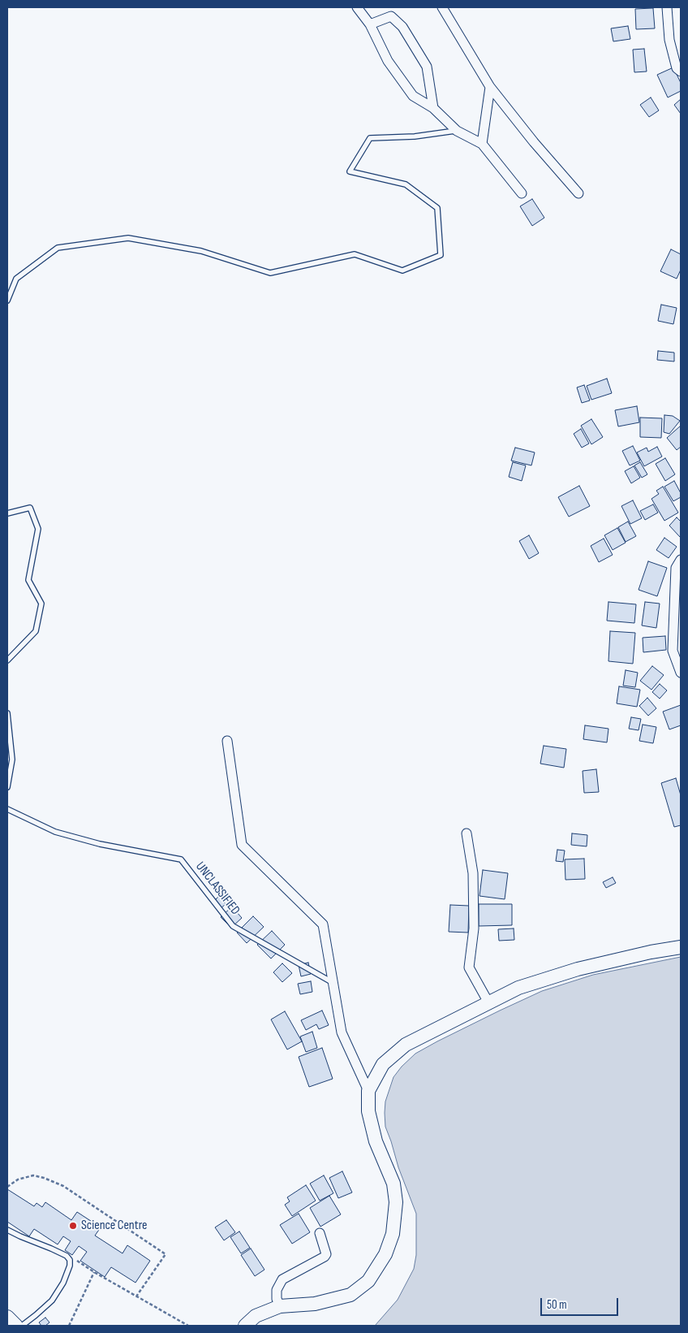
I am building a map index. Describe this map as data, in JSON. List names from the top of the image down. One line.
{"streets":{"lane":["UNCLASSIFIED"]},"places":["Science Centre"],"scale_bar":"50 m"}
